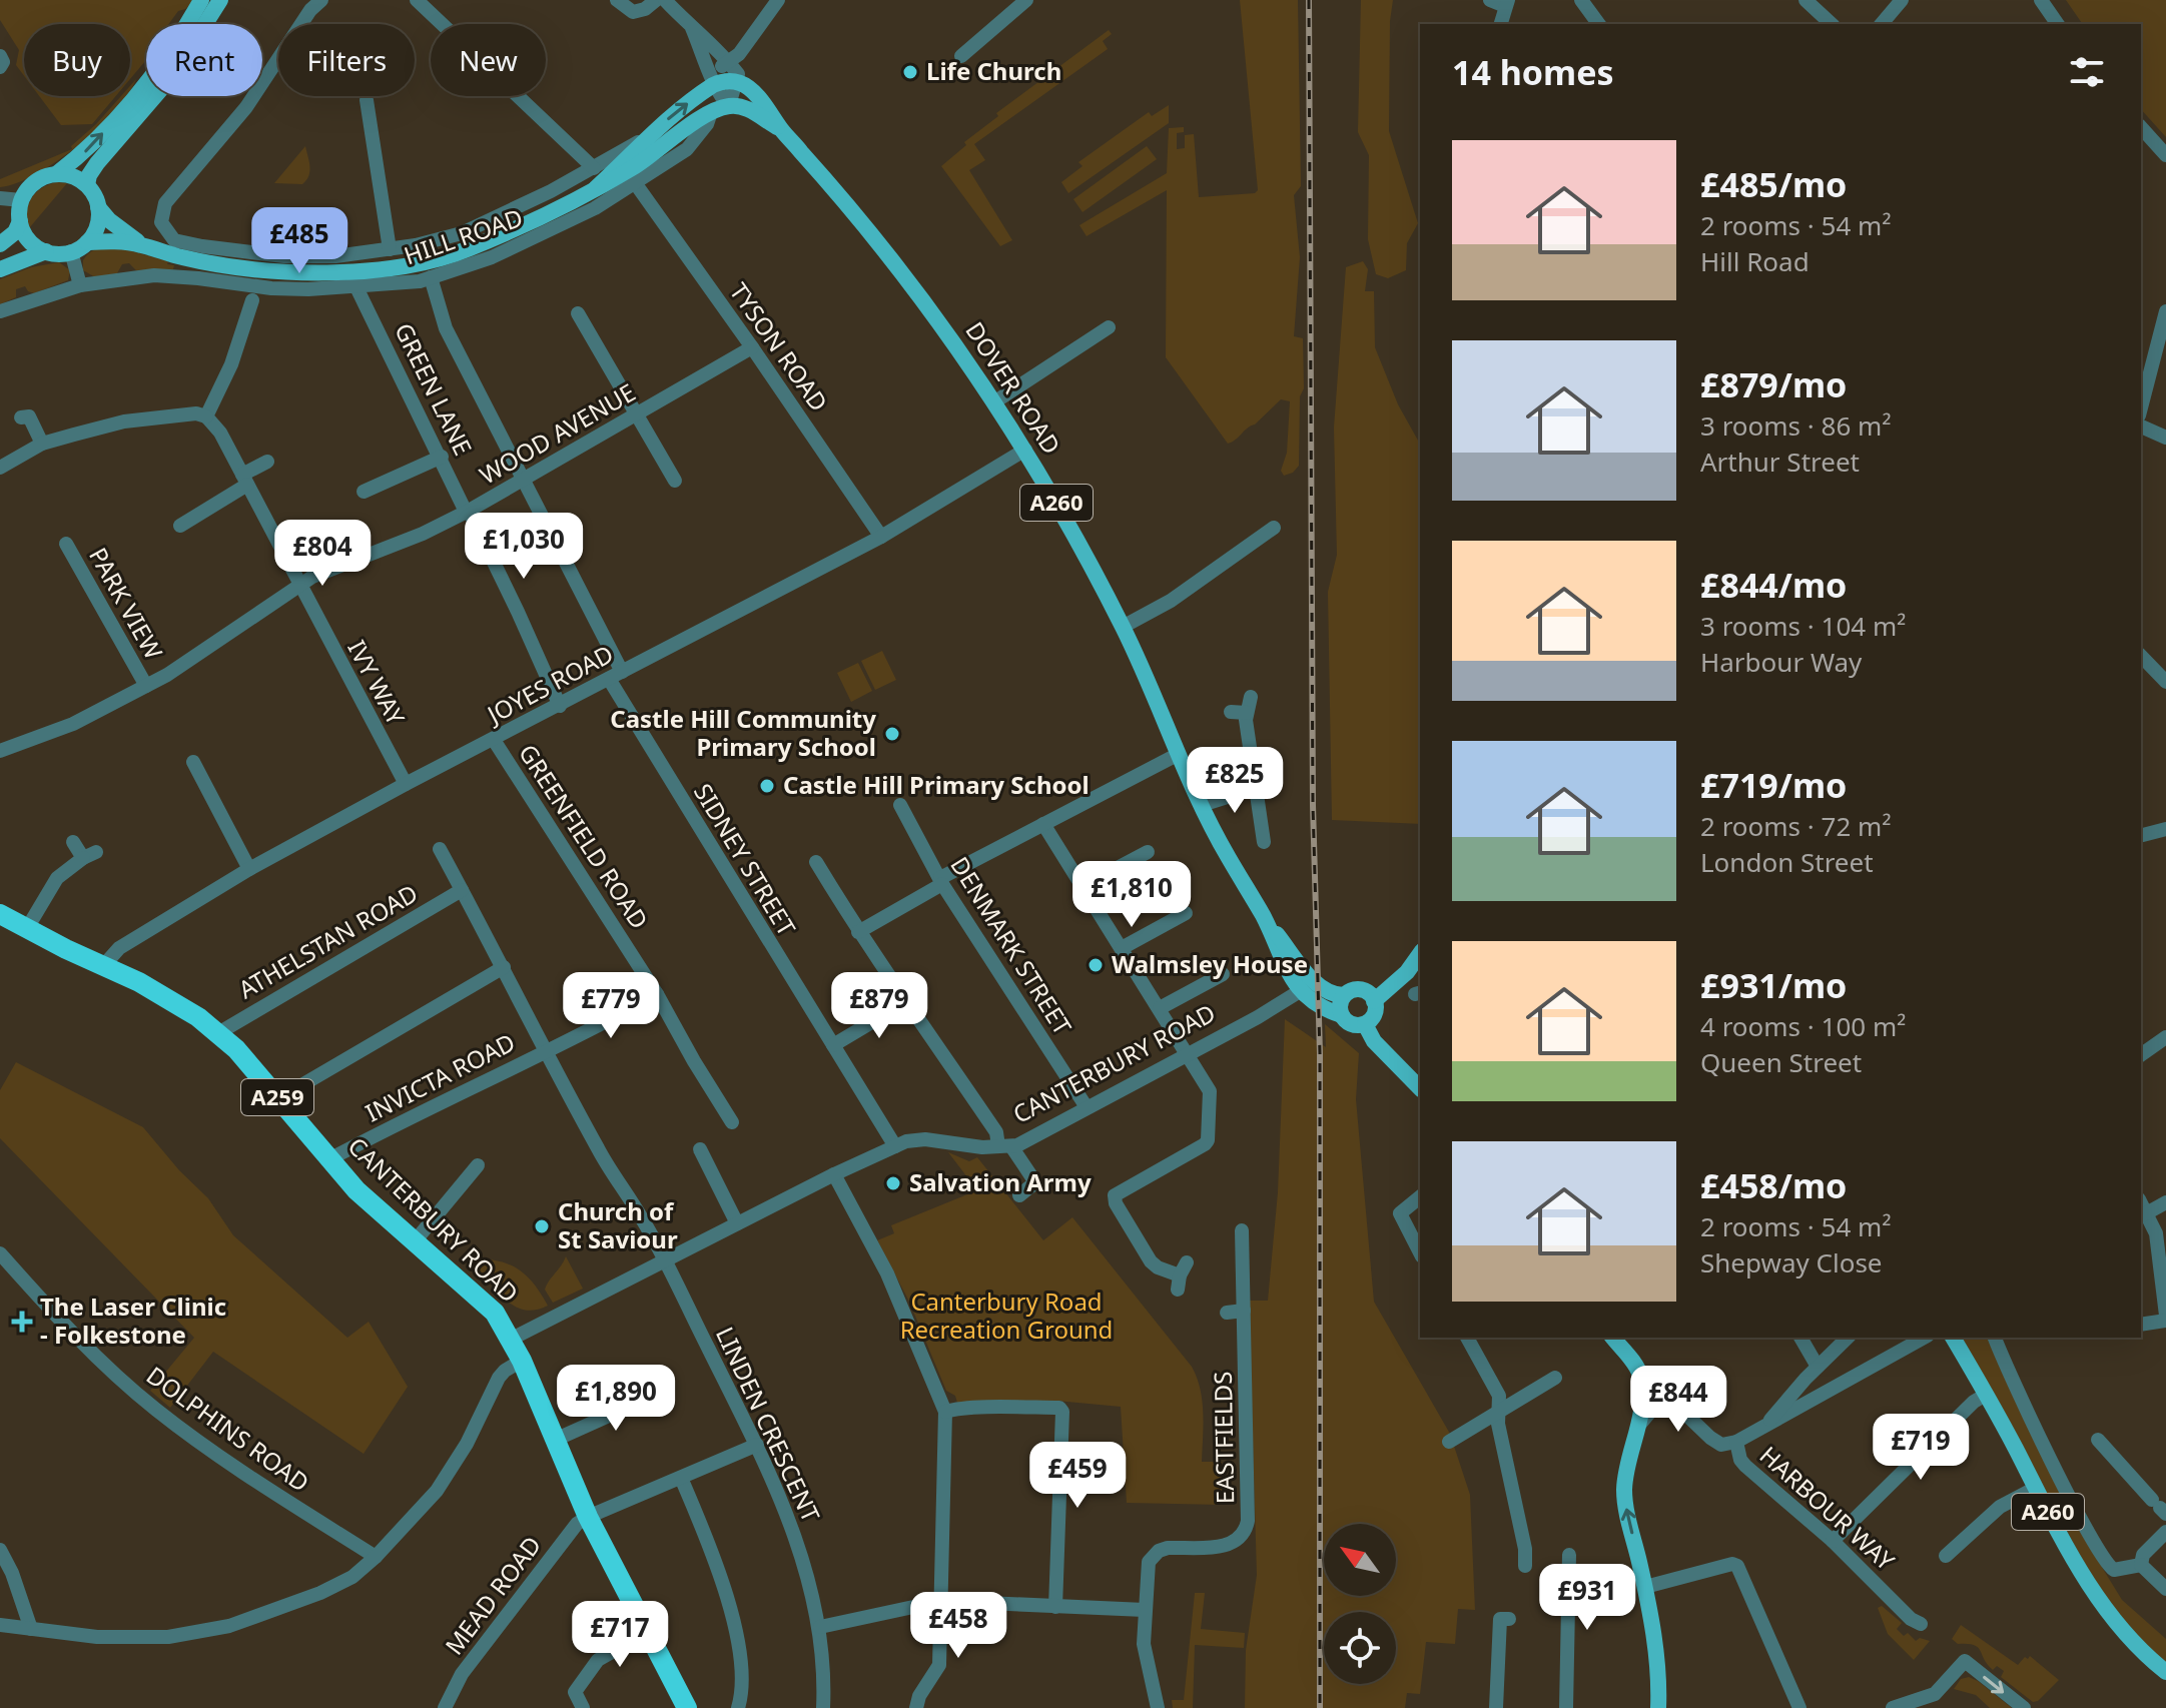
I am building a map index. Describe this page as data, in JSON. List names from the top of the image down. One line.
{"streets":{"highway":["CANTERBURY ROAD","A259"],"main road":["DOVER ROAD","A260"],"street":["HILL ROAD","TYSON ROAD","GREEN LANE","WOOD AVENUE","PARK VIEW","IVY WAY","JOYES ROAD","GREENFIELD ROAD","SIDNEY STREET","ATHELSTAN ROAD","DENMARK STREET","INVICTA ROAD","LINDEN CRESCENT","DOLPHINS ROAD","EASTFIELDS","HARBOUR WAY","MEAD ROAD"]},"crossings":[["HILL ROAD","TYSON ROAD"],["HILL ROAD","GREEN LANE"],["HILL ROAD","SIDNEY STREET"],["TYSON ROAD","WOOD AVENUE"],["TYSON ROAD","JOYES ROAD"],["DOVER ROAD","A260"],["DOVER ROAD","JOYES ROAD"],["DOVER ROAD","CANTERBURY ROAD"],["GREEN LANE","WOOD AVENUE"],["GREEN LANE","JOYES ROAD"],["WOOD AVENUE","PARK VIEW"],["WOOD AVENUE","IVY WAY"],["WOOD AVENUE","SIDNEY STREET"],["IVY WAY","JOYES ROAD"],["JOYES ROAD","GREENFIELD ROAD"],["JOYES ROAD","SIDNEY STREET"],["JOYES ROAD","CANTERBURY ROAD"],["GREENFIELD ROAD","INVICTA ROAD"],["SIDNEY STREET","CANTERBURY ROAD"],["ATHELSTAN ROAD","CANTERBURY ROAD"],["ATHELSTAN ROAD","LINDEN CRESCENT"],["DENMARK STREET","CANTERBURY ROAD"],["CANTERBURY ROAD","INVICTA ROAD"],["CANTERBURY ROAD","A259"],["CANTERBURY ROAD","LINDEN CRESCENT"],["INVICTA ROAD","LINDEN CRESCENT"],["A259","MEAD ROAD"]],"parks":["Canterbury Road Recreation Ground"],"places":{"other":["Life Church","Castle Hill Community Primary School","Castle Hill Primary School","Walmsley House","Salvation Army","Church of St Saviour"],"health":["The Laser Clinic - Folkestone"]},"north":"top left","page":{"chip":["Buy","Rent","Filters","New"],"heading":"14 homes","list":[{"name":"£485/mo","note":"2 rooms · 54 m² · Hill Road"},{"name":"£879/mo","note":"3 rooms · 86 m² · Arthur Street"},{"name":"£844/mo","note":"3 rooms · 104 m² · Harbour Way"},{"name":"£719/mo","note":"2 rooms · 72 m² · London Street"},{"name":"£931/mo","note":"4 rooms · 100 m² · Queen Street"},{"name":"£458/mo","note":"2 rooms · 54 m² · Shepway Close"}],"price":["£485","£1,030","£804","£825","£1,810","£779","£879","£1,890","£844","£719","£459","£931","£458","£717"]}}
